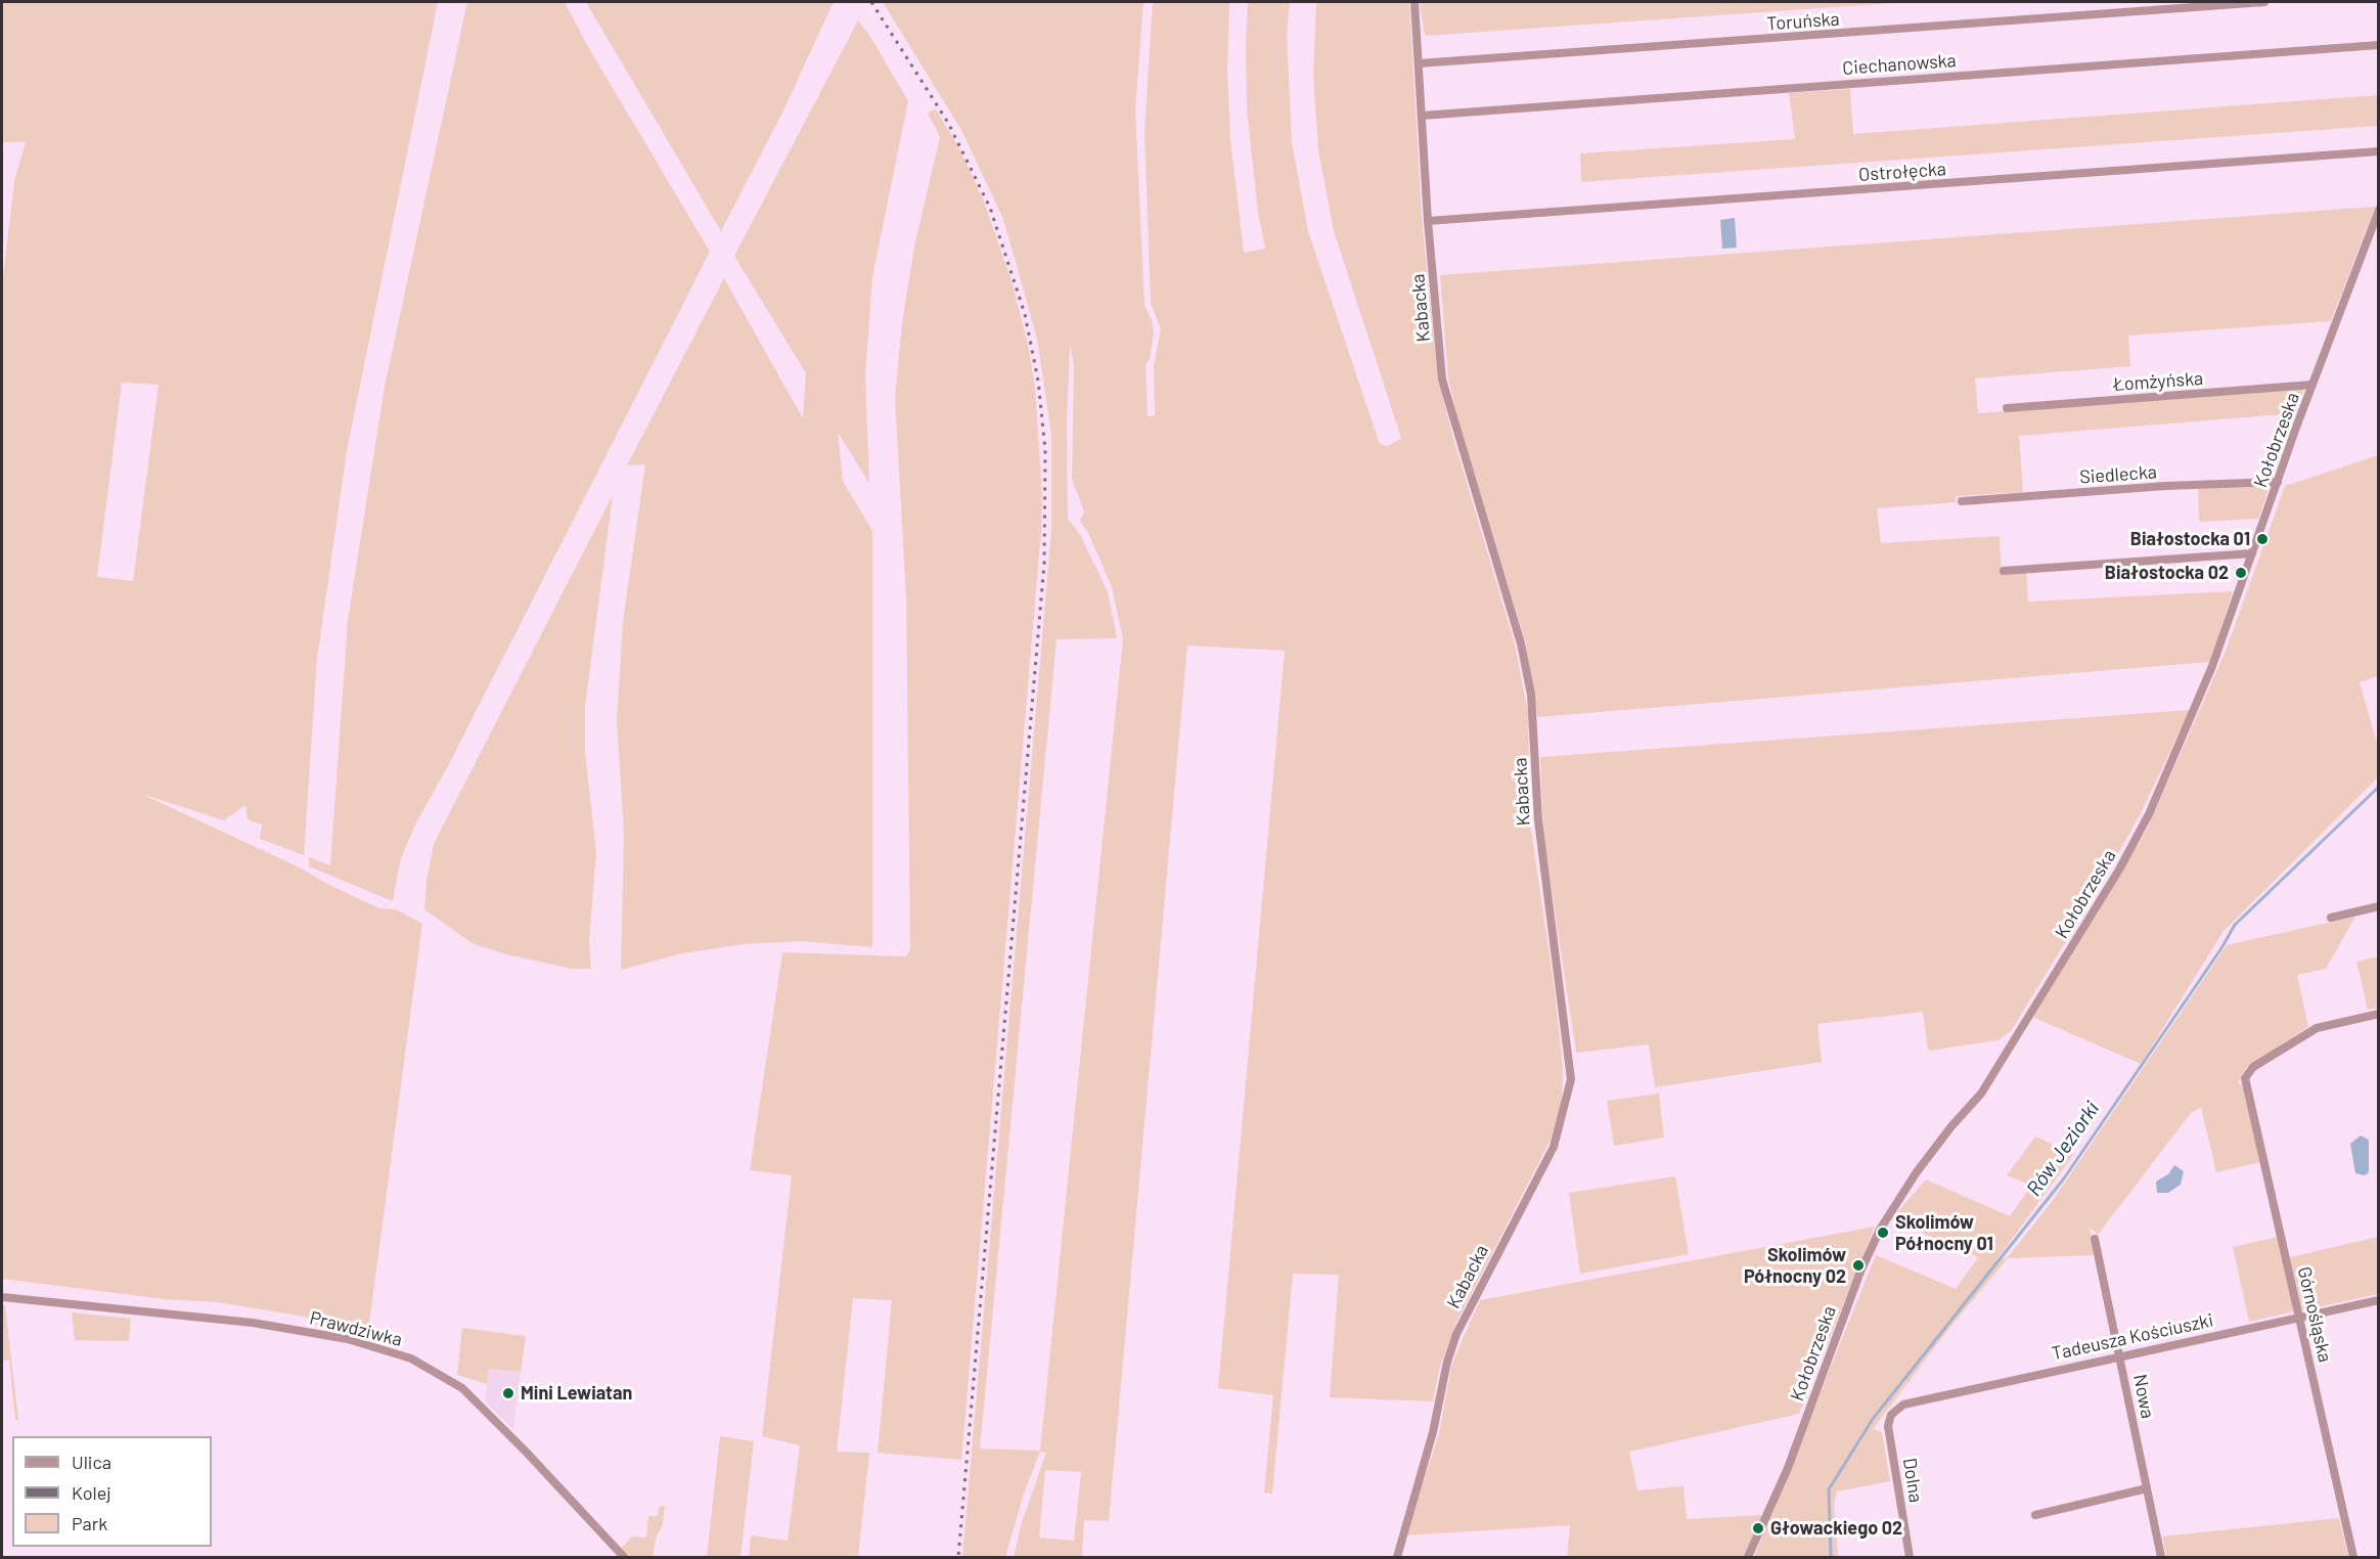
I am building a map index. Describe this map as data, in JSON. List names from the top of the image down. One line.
{"streets":{"street":["Toruńska","Ciechanowska","Ostrołęcka","Kabacka","Łomżyńska","Kołobrzeska","Siedlecka","Górnośląska","Prawdziwka","Tadeusza Kościuszki","Nowa","Dolna"]},"crossings":[["Toruńska","Kabacka"],["Ciechanowska","Kabacka"],["Ostrołęcka","Kabacka"],["Łomżyńska","Kołobrzeska"],["Kołobrzeska","Siedlecka"],["Górnośląska","Tadeusza Kościuszki"],["Tadeusza Kościuszki","Nowa"],["Tadeusza Kościuszki","Dolna"]],"water":["Rów Jeziorki"],"places":["Białostocka 01","Białostocka 02","Skolimów Północny 01","Skolimów Północny 02","Mini Lewiatan","Głowackiego 02"],"legend":["Ulica","Kolej","Park"]}
